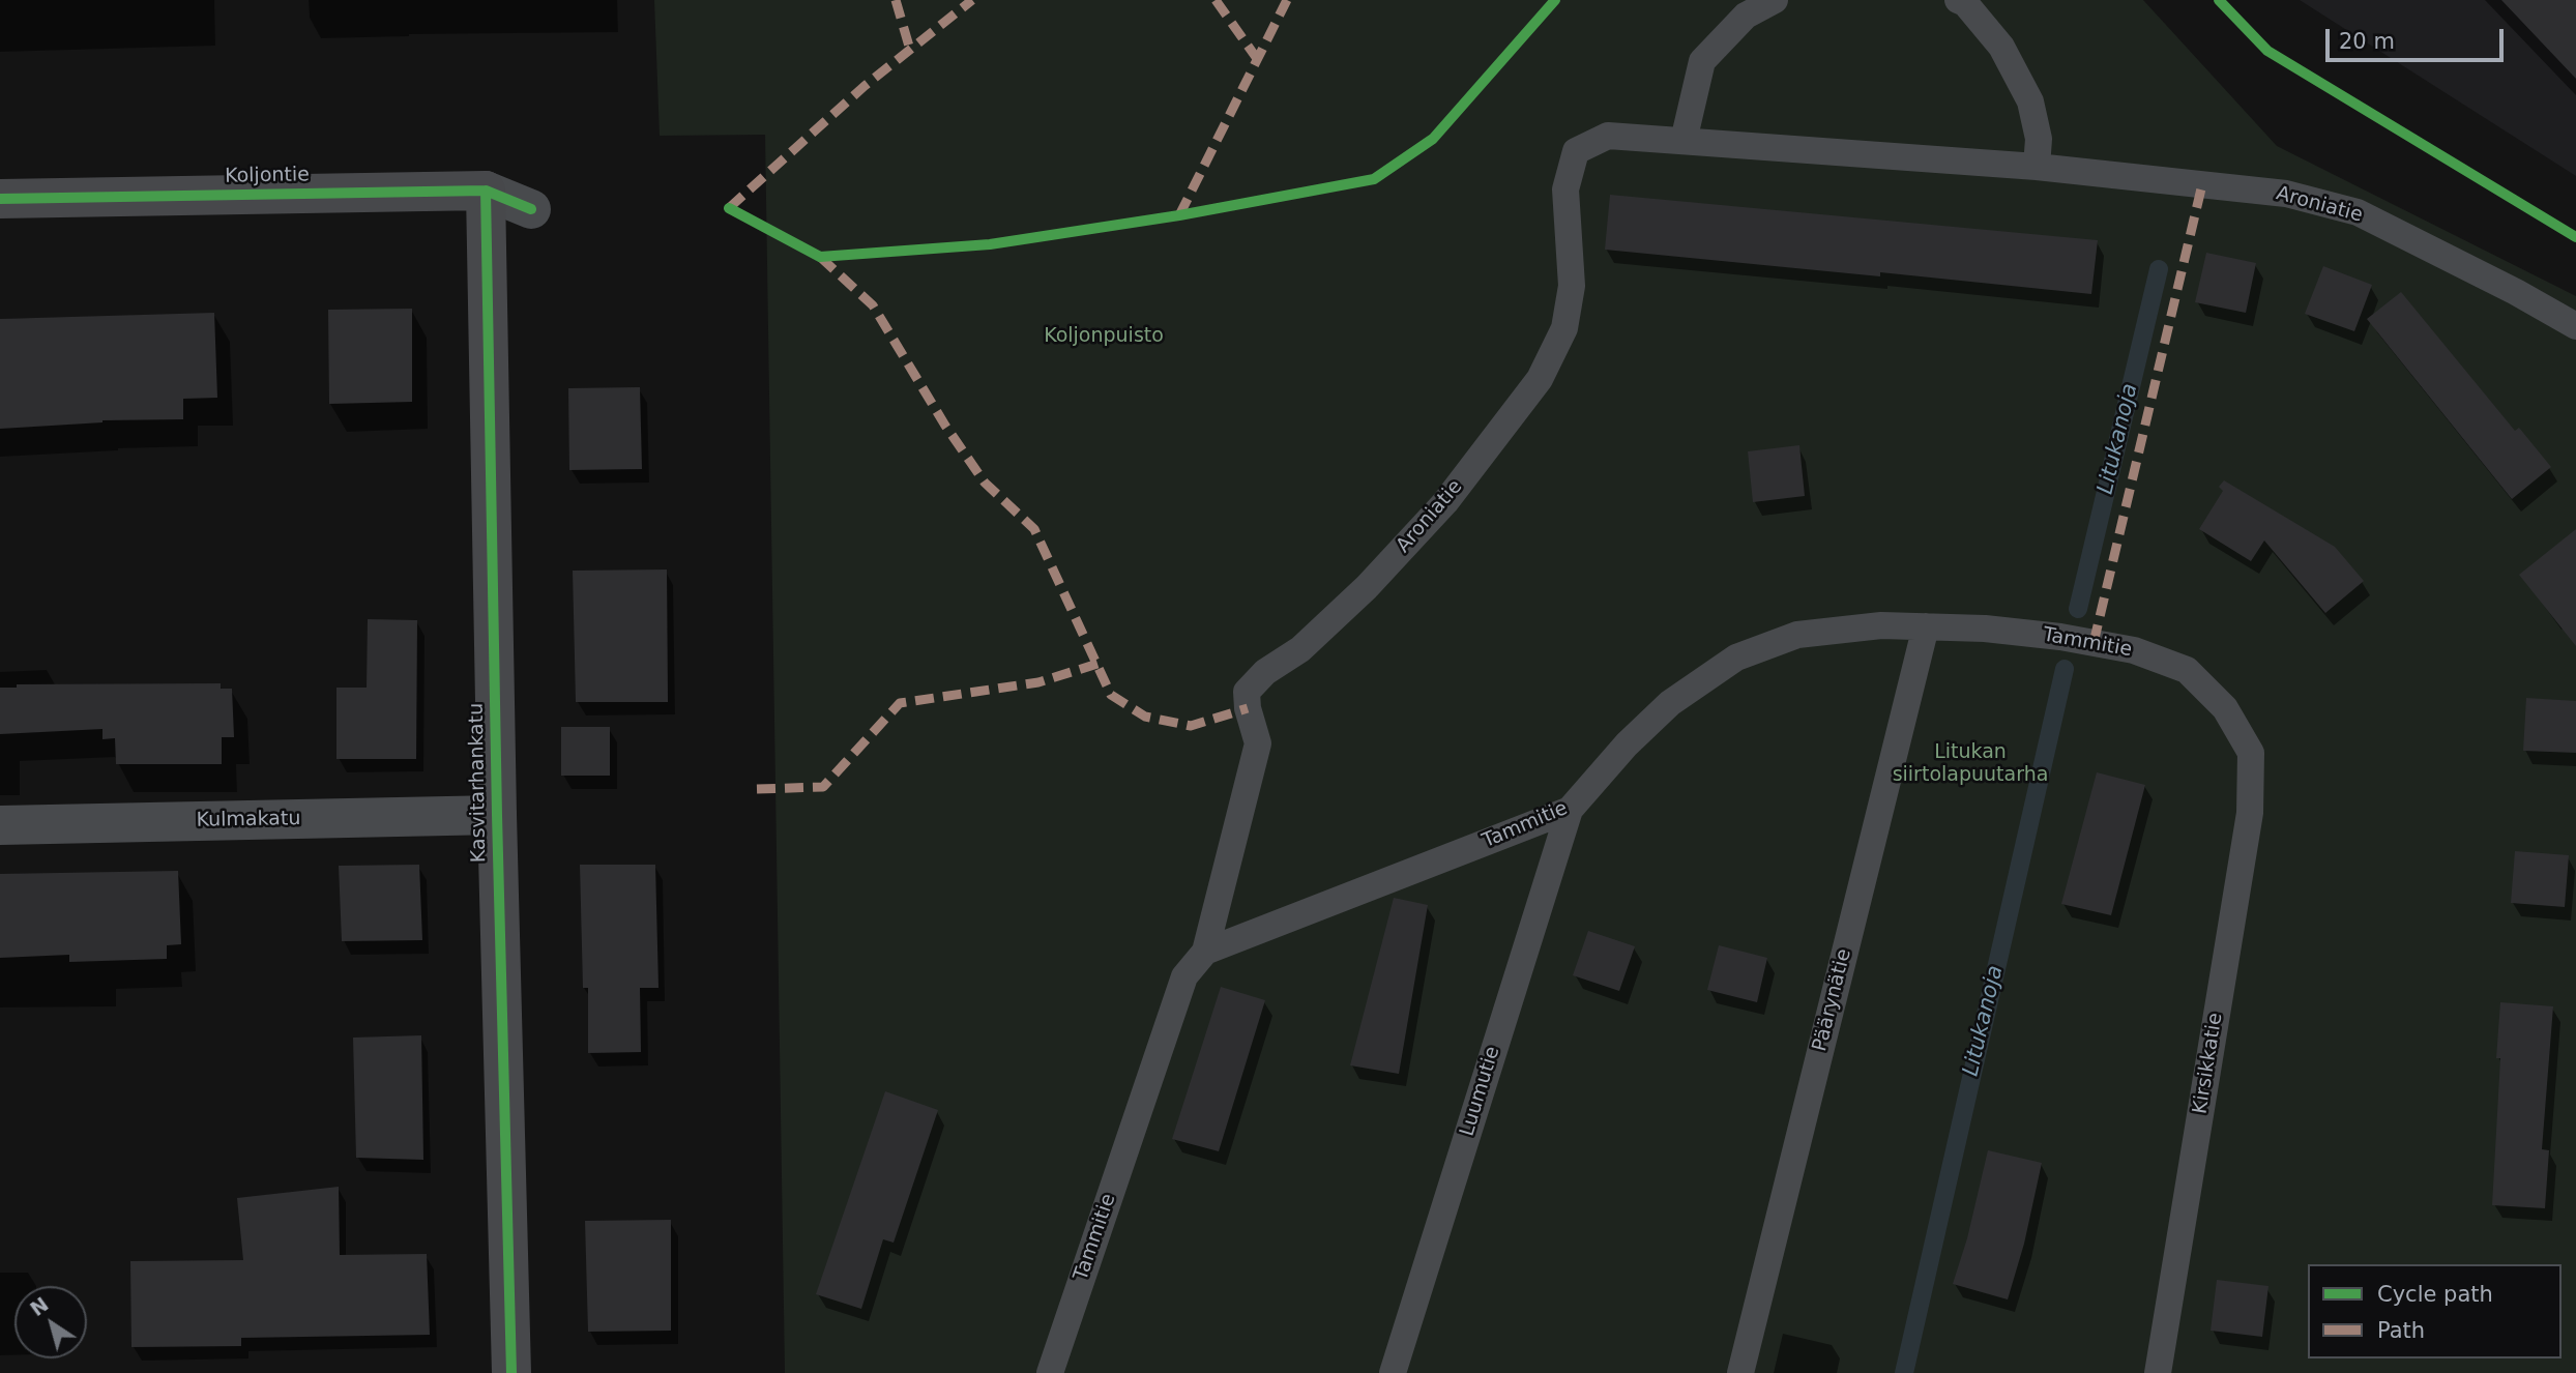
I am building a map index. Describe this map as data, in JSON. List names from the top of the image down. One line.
{"streets":{"street":["Koljontie","Kasvitarhankatu","Kulmakatu"],"lane":["Aroniatie","Tammitie","Päärynätie","Kirsikkatie","Luumutie"]},"crossings":[["Koljontie","Kasvitarhankatu"],["Aroniatie","Tammitie"],["Tammitie","Päärynätie"],["Tammitie","Kirsikkatie"],["Tammitie","Luumutie"],["Kasvitarhankatu","Kulmakatu"]],"water":["Litukanoja"],"parks":["Koljonpuisto","Litukan siirtolapuutarha"],"legend":["Cycle path","Path"],"scale_bar":"20 m","north":"top left"}
